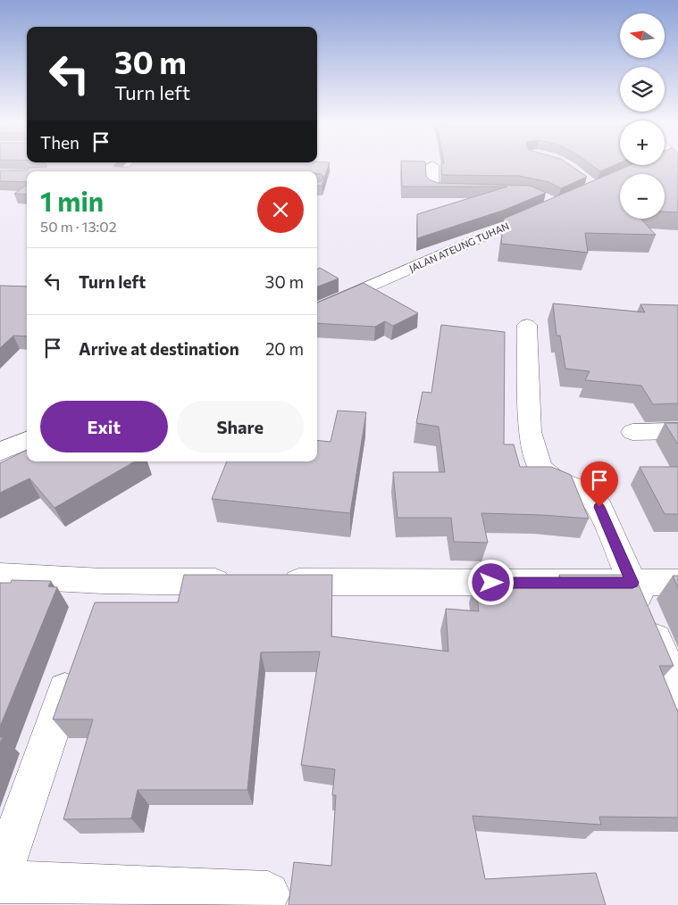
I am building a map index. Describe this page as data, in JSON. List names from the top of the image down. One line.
{"streets":{"street":["JALAN ATEUNG TUHAN"]},"north":"left","page":{"map_buttons":["+","−"],"turn":["30 m","Turn left"],"then":"Then","heading":["1 min","50 m · 13:02"],"list":[{"name":"Turn left","value":"30 m"},{"name":"Arrive at destination","value":"20 m"}],"buttons":["Exit","Share"]}}
